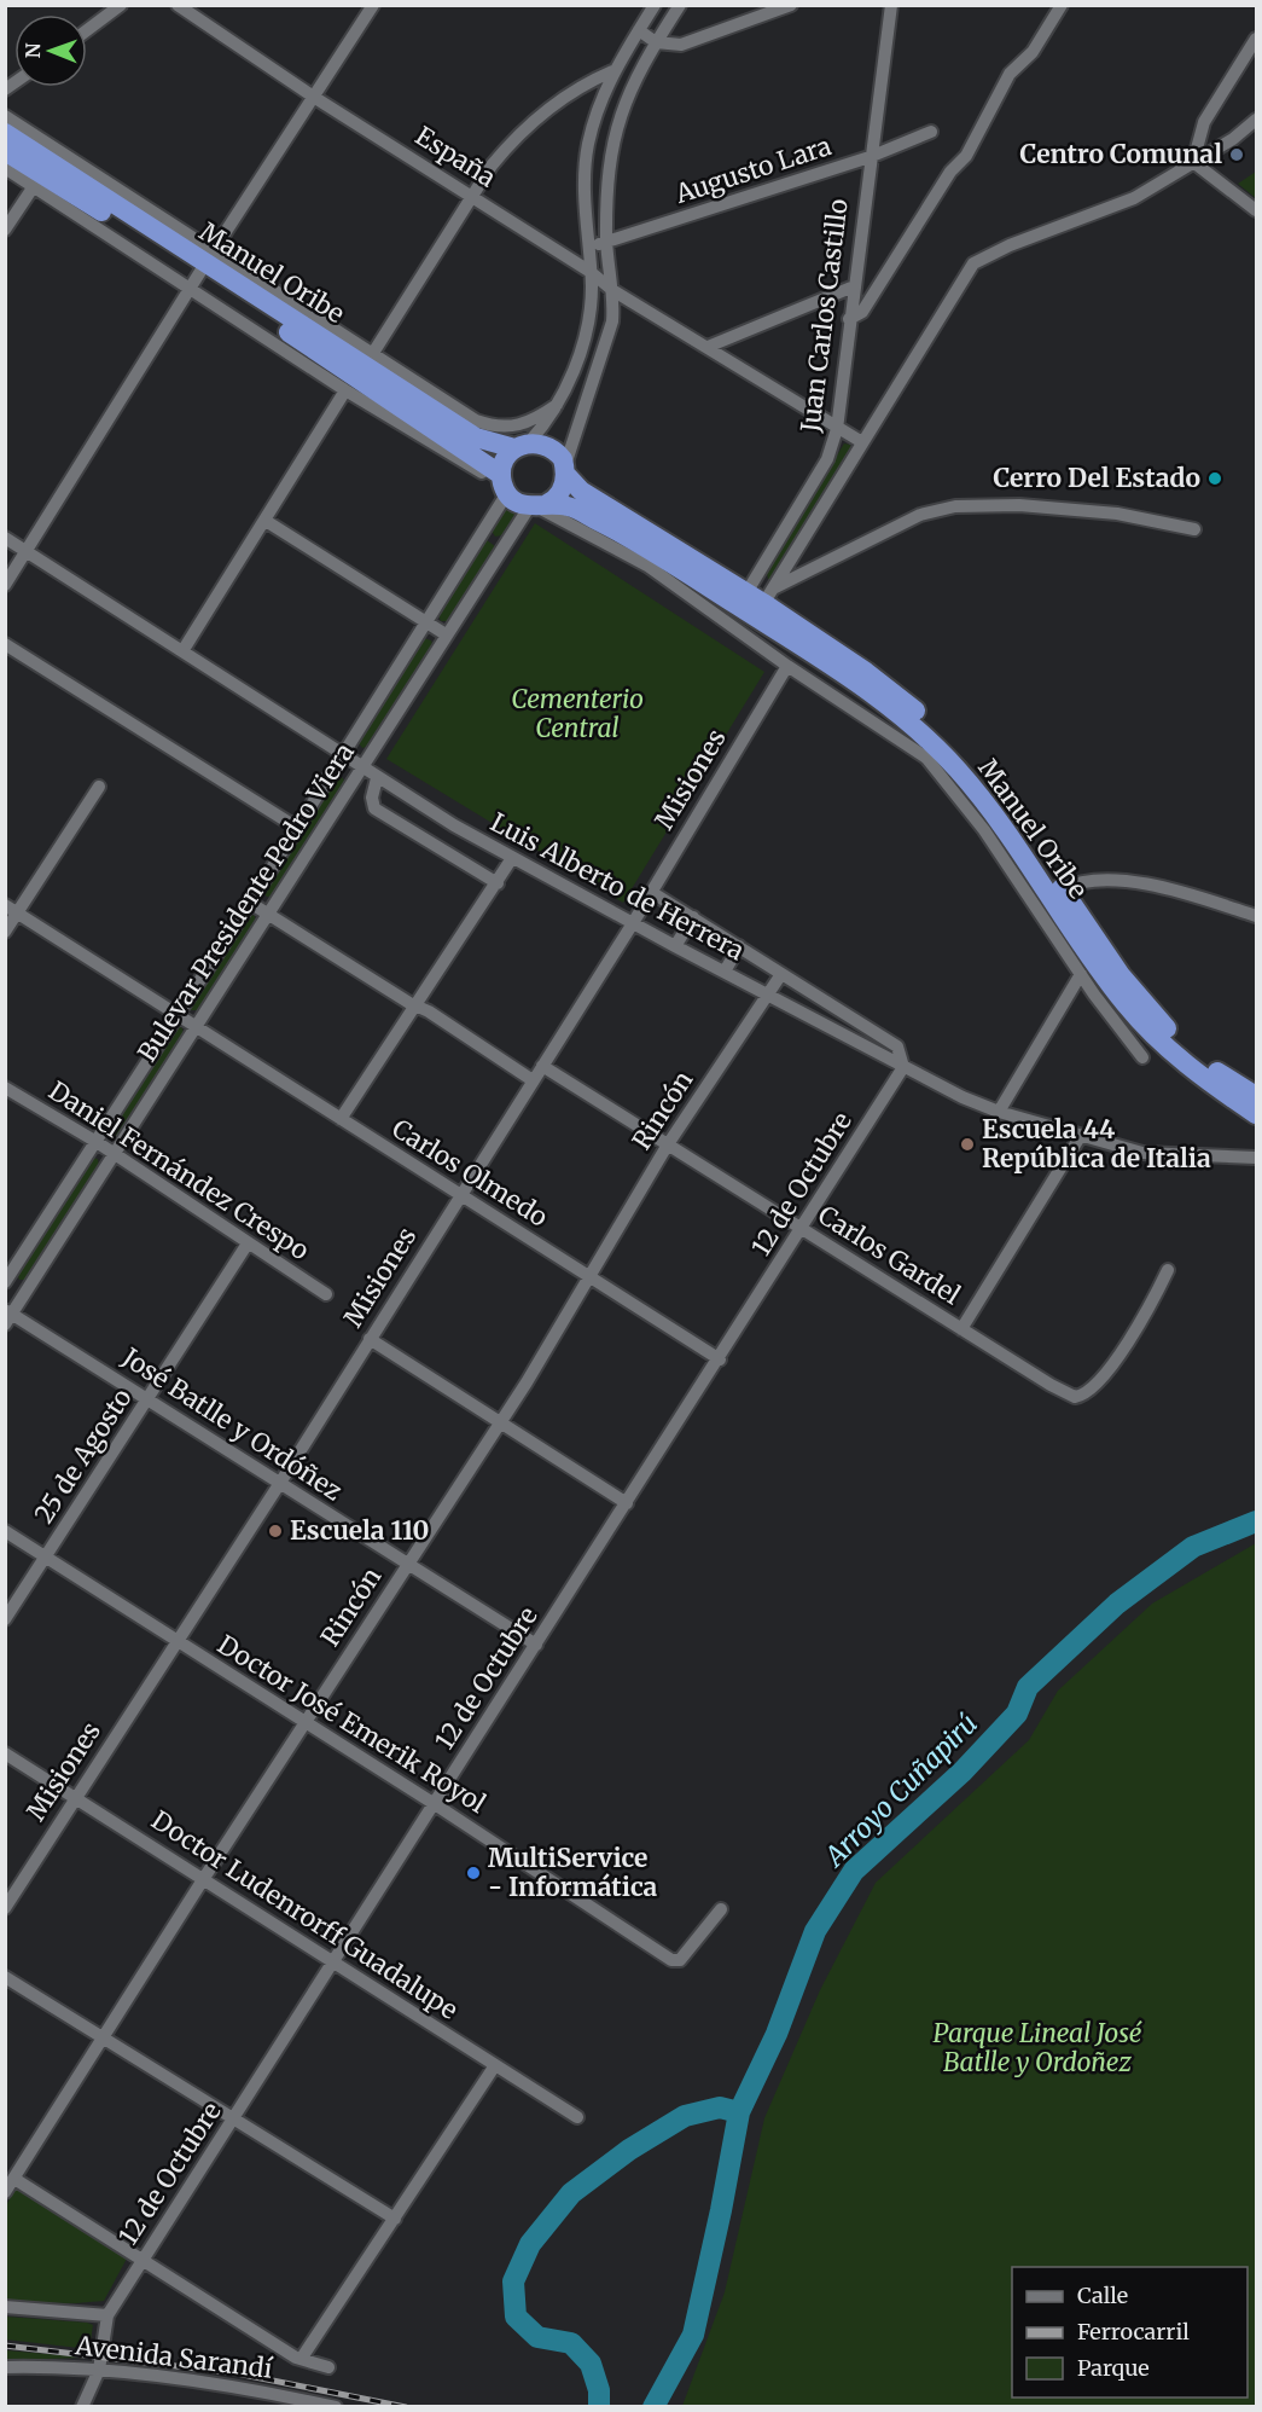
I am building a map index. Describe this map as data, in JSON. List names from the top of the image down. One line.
{"streets":{"highway":["Manuel Oribe"],"street":["España","Augusto Lara","Juan Carlos Castillo","Misiones","Luis Alberto de Herrera","Bulevar Presidente Pedro Viera","Rincón","Daniel Fernández Crespo","Carlos Olmedo","12 de Octubre","Carlos Gardel","José Batlle y Ordóñez","25 de Agosto","Doctor José Emerik Royol","Doctor Ludenrorff Guadalupe","Avenida Sarandí"]},"crossings":[["España","Juan Carlos Castillo"],["Augusto Lara","Juan Carlos Castillo"],["Manuel Oribe","Juan Carlos Castillo"],["Manuel Oribe","Misiones"],["Manuel Oribe","Bulevar Presidente Pedro Viera"],["Misiones","Luis Alberto de Herrera"],["Misiones","Carlos Olmedo"],["Misiones","Carlos Gardel"],["Misiones","José Batlle y Ordóñez"],["Misiones","Doctor José Emerik Royol"],["Misiones","Doctor Ludenrorff Guadalupe"],["Luis Alberto de Herrera","Bulevar Presidente Pedro Viera"],["Luis Alberto de Herrera","Rincón"],["Luis Alberto de Herrera","12 de Octubre"],["Bulevar Presidente Pedro Viera","Daniel Fernández Crespo"],["Bulevar Presidente Pedro Viera","Carlos Olmedo"],["Bulevar Presidente Pedro Viera","José Batlle y Ordóñez"],["Rincón","Carlos Olmedo"],["Rincón","Carlos Gardel"],["Rincón","José Batlle y Ordóñez"],["Rincón","Doctor José Emerik Royol"],["Rincón","Doctor Ludenrorff Guadalupe"],["Daniel Fernández Crespo","25 de Agosto"],["Carlos Olmedo","12 de Octubre"],["12 de Octubre","Carlos Gardel"],["12 de Octubre","José Batlle y Ordóñez"],["12 de Octubre","Doctor José Emerik Royol"],["12 de Octubre","Doctor Ludenrorff Guadalupe"],["José Batlle y Ordóñez","25 de Agosto"],["25 de Agosto","Doctor José Emerik Royol"]],"water":["Arroyo Cuñapirú"],"parks":["Cementerio Central","Parque Lineal José Batlle y Ordoñez"],"places":["Centro Comunal","Cerro Del Estado","Escuela 44 República de Italia","Escuela 110","MultiService - Informática"],"legend":["Calle","Ferrocarril","Parque"],"north":"left"}
